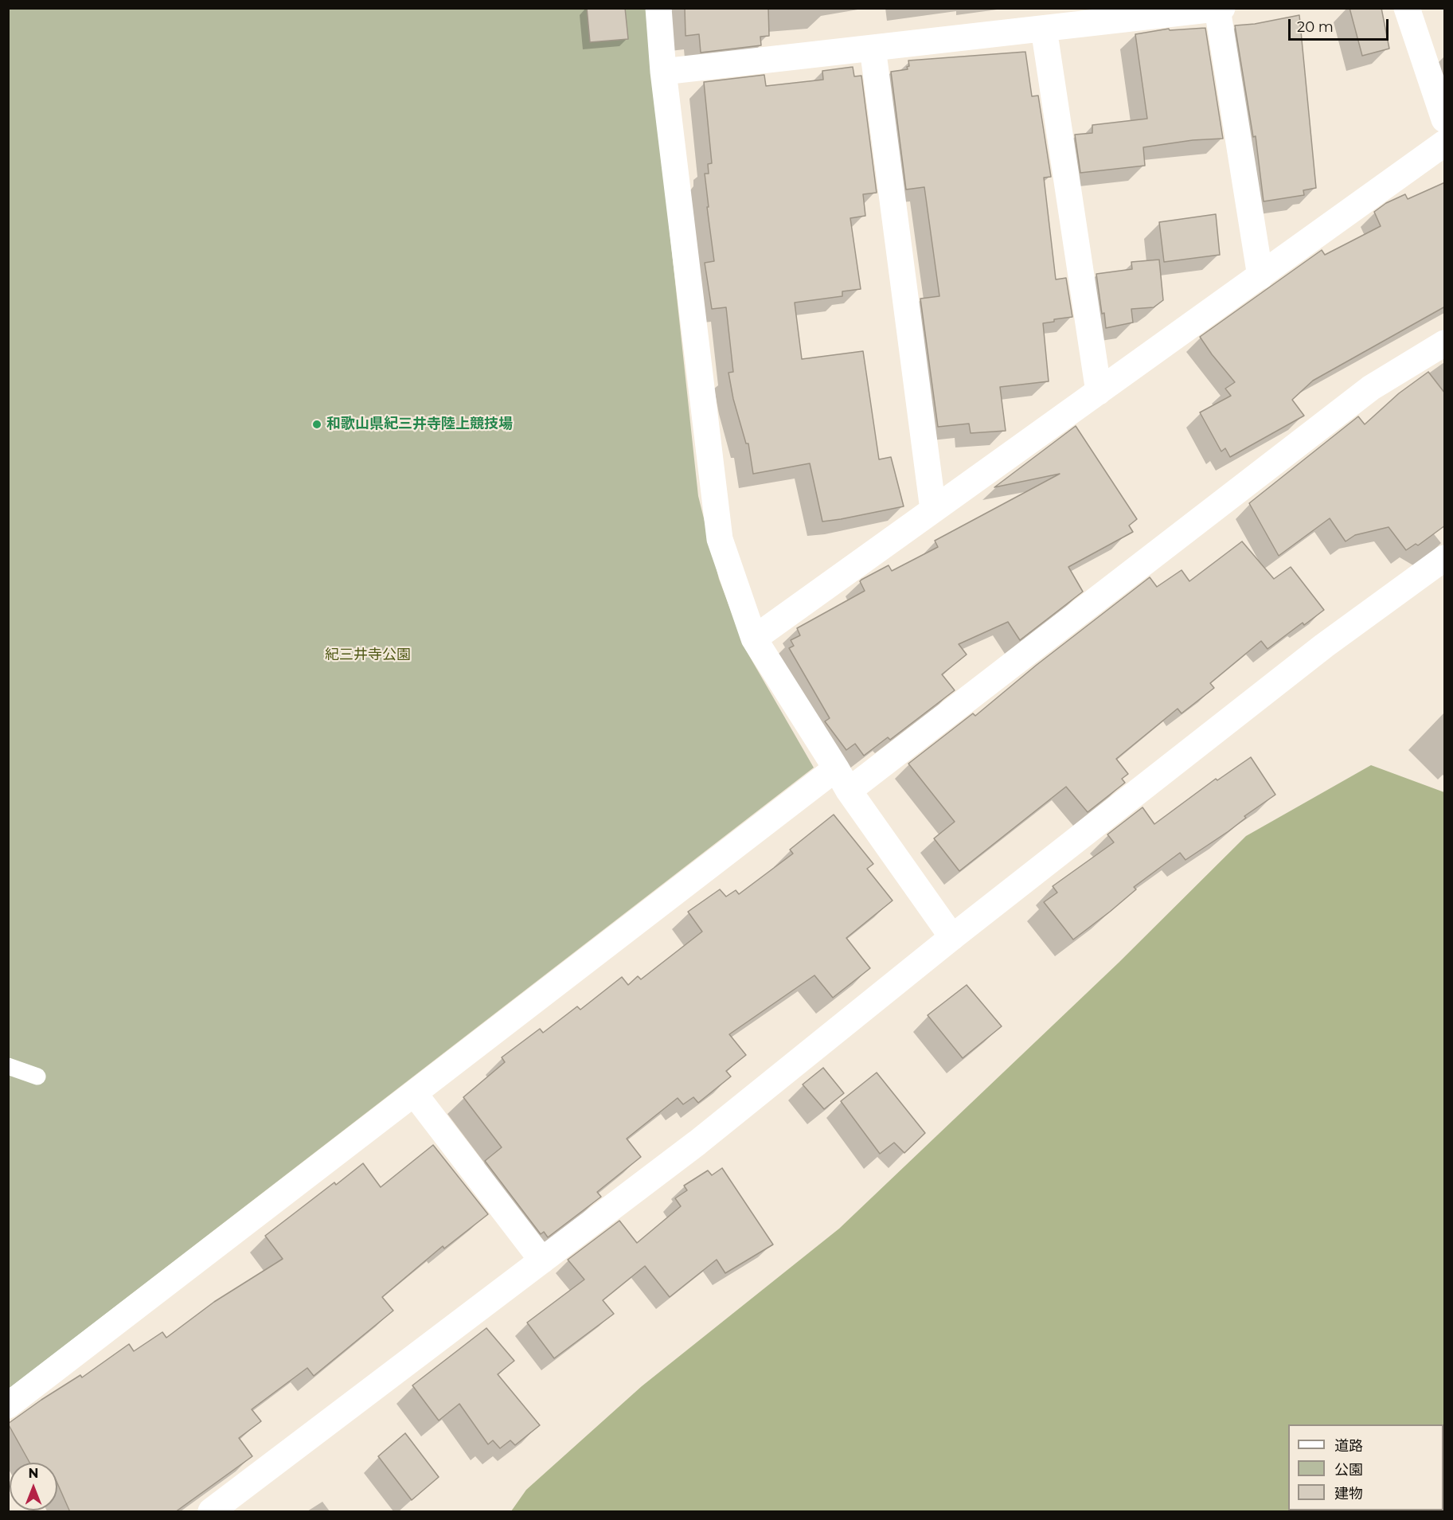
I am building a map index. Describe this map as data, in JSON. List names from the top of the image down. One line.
{"parks":["紀三井寺公園"],"places":["和歌山県紀三井寺陸上競技場"],"legend":["道路","公園","建物"],"scale_bar":"20 m","north":"top"}
